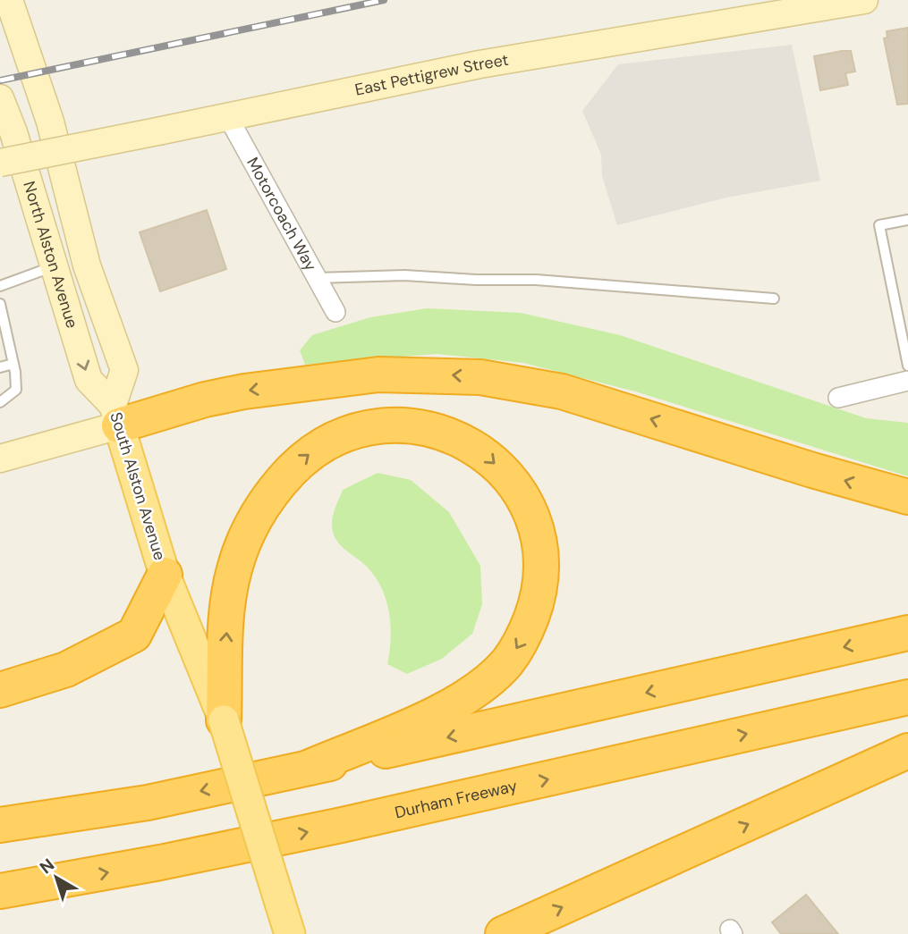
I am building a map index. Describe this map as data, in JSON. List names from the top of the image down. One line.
{"streets":{"highway":["Durham Freeway"],"main road":["South Alston Avenue"],"street":["East Pettigrew Street","Motorcoach Way","North Alston Avenue"]},"crossings":[["East Pettigrew Street","Motorcoach Way"],["North Alston Avenue","South Alston Avenue"]],"one_way":["North Alston Avenue"],"north":"top left"}
